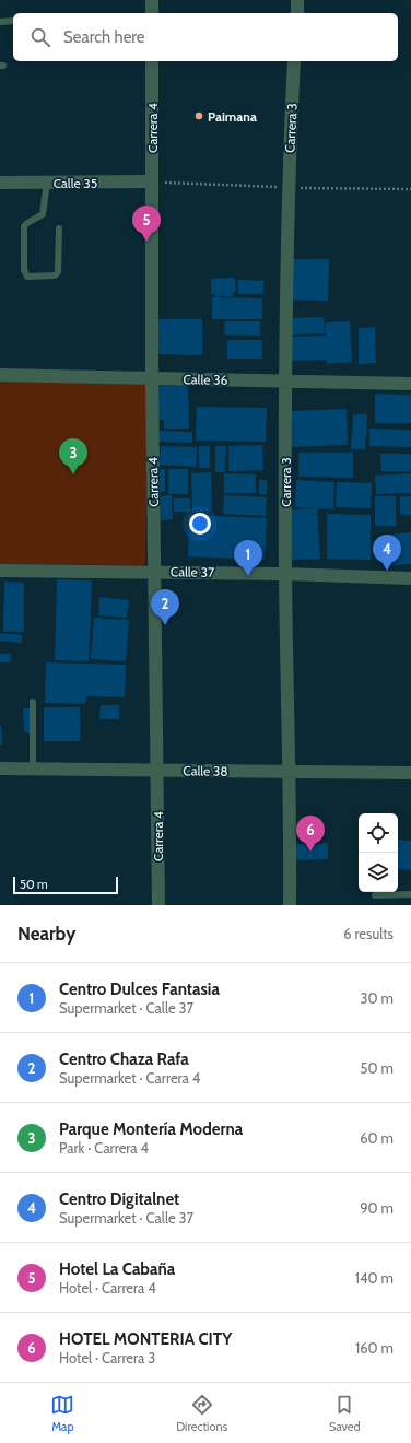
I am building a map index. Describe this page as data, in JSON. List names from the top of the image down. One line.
{"streets":{"street":["Carrera 4","Carrera 3","Calle 35","Calle 36","Calle 37","Calle 38"]},"crossings":[["Carrera 4","Calle 35"],["Carrera 4","Calle 36"],["Carrera 4","Calle 37"],["Carrera 4","Calle 38"],["Carrera 3","Calle 36"],["Carrera 3","Calle 37"],["Carrera 3","Calle 38"]],"places":["Paimana"],"scale_bar":"50 m","page":{"search":"Search here","pins":["5","3","4","1","2","6"],"scale":"50 m","heading":["Nearby","6 results"],"list":[{"mark":"1","name":"Centro Dulces Fantasia","note":"Supermarket · Calle 37","value":"30 m"},{"mark":"2","name":"Centro Chaza Rafa","note":"Supermarket · Carrera 4","value":"50 m"},{"mark":"3","name":"Parque Montería Moderna","note":"Park · Carrera 4","value":"60 m"},{"mark":"4","name":"Centro Digitalnet","note":"Supermarket · Calle 37","value":"90 m"},{"mark":"5","name":"Hotel La Cabaña","note":"Hotel · Carrera 4","value":"140 m"},{"mark":"6","name":"HOTEL MONTERIA CITY","note":"Hotel · Carrera 3","value":"160 m"}],"nav":["Map","Directions","Saved"]}}
